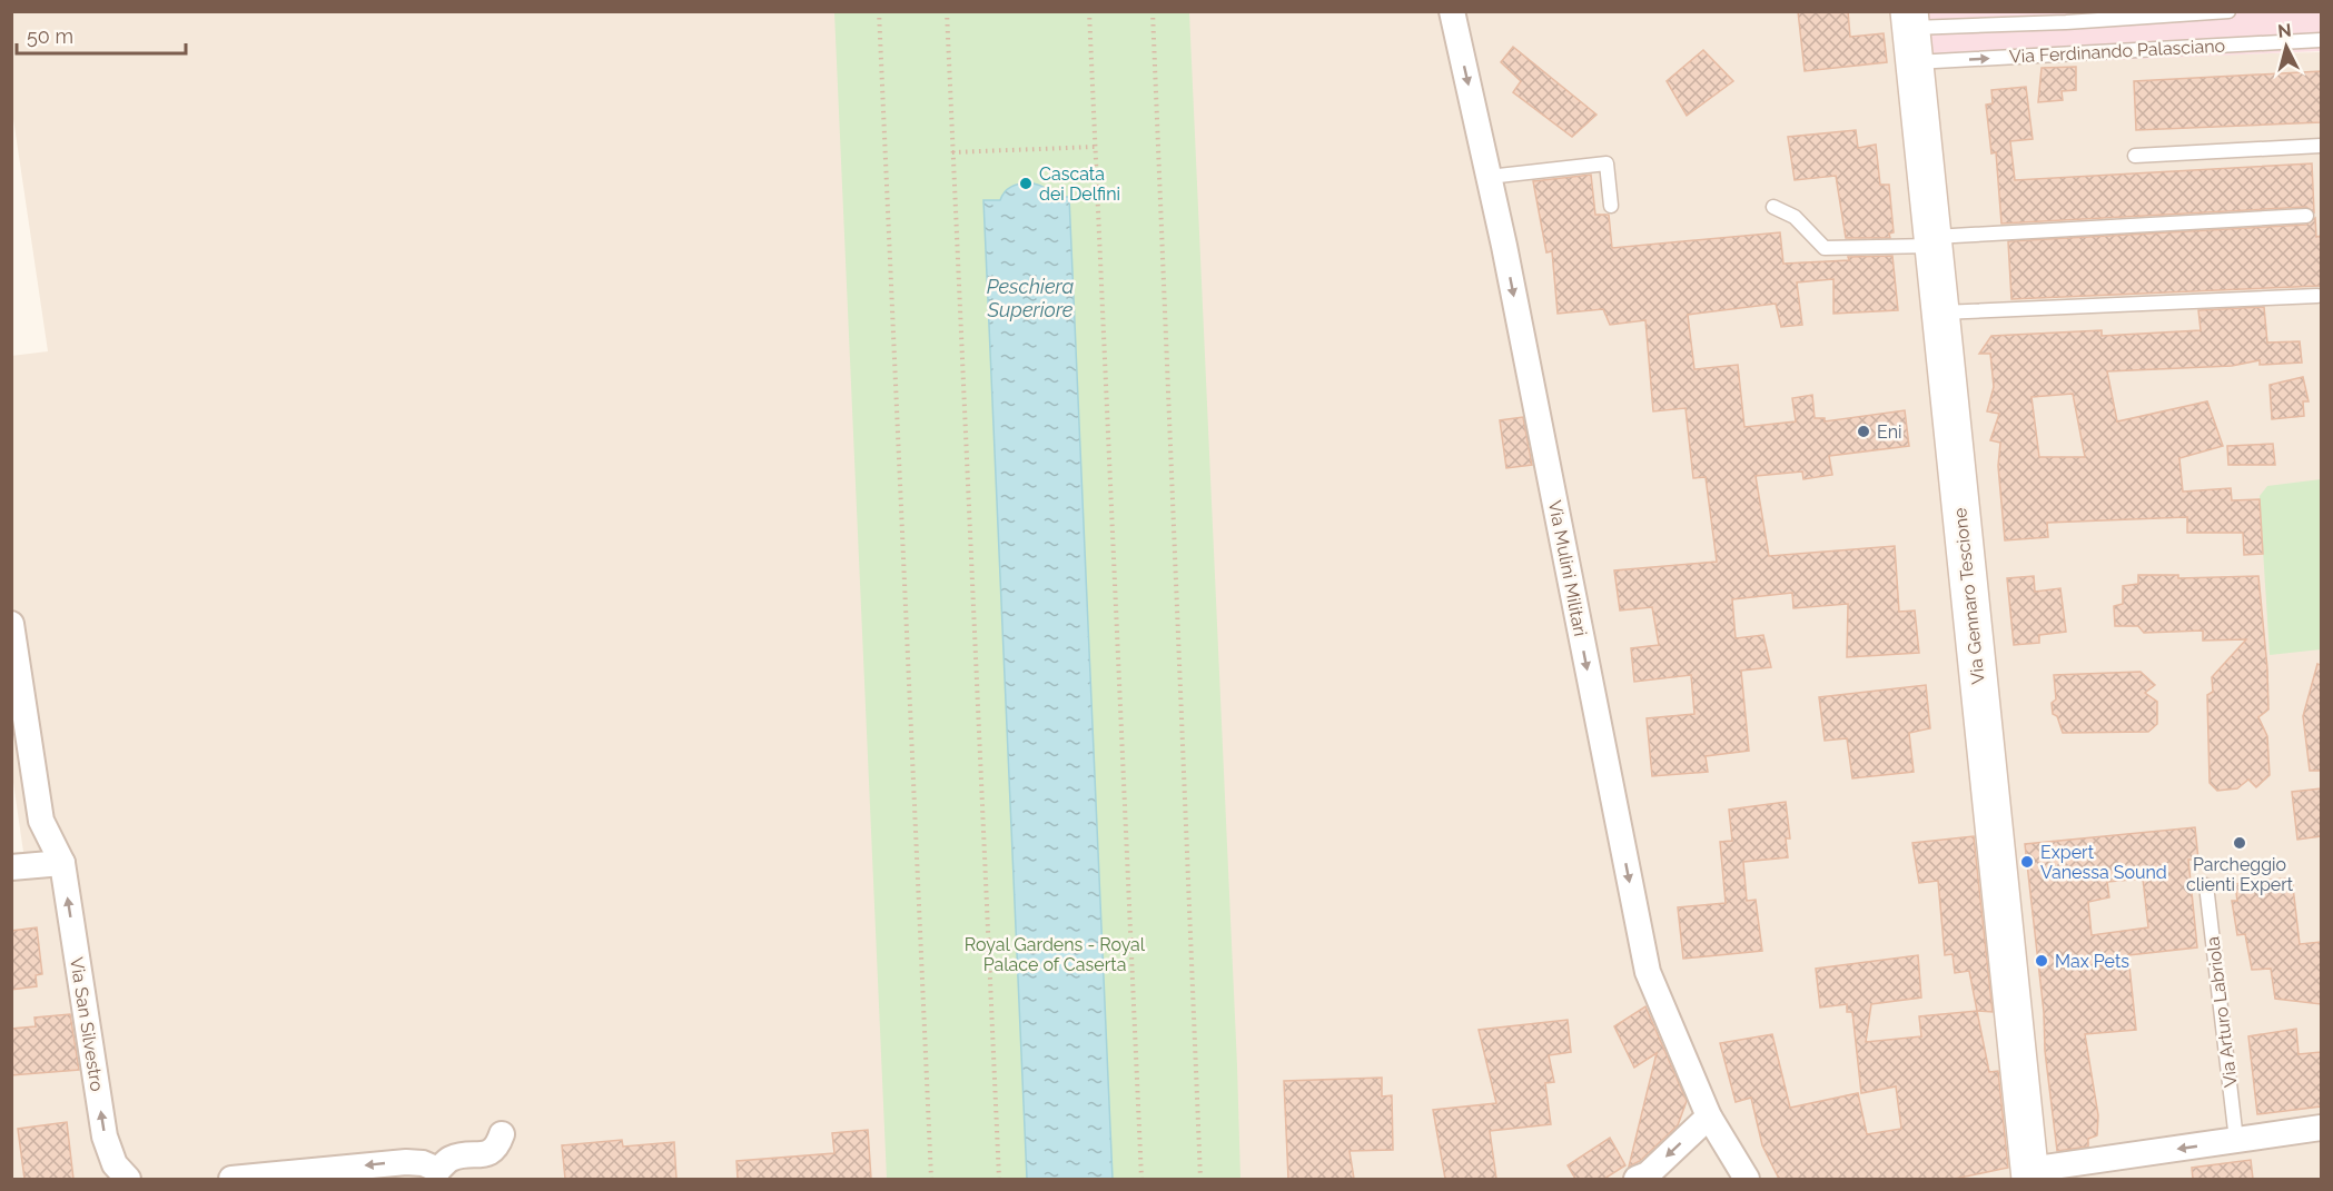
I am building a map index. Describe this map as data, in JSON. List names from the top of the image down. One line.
{"streets":{"street":["Via Mulini Militari","Via Gennaro Tescione","Via San Silvestro"],"lane":["Via Ferdinando Palasciano","Via Arturo Labriola"]},"crossings":[["Via Ferdinando Palasciano","Via Gennaro Tescione"]],"one_way":["Via Mulini Militari","Via San Silvestro"],"water":["Peschiera Superiore"],"parks":["Royal Gardens - Royal Palace of Caserta"],"places":["Cascata dei Delfini","Eni","Parcheggio clienti Expert","Expert Vanessa Sound","Max Pets"],"scale_bar":"50 m","north":"top"}
